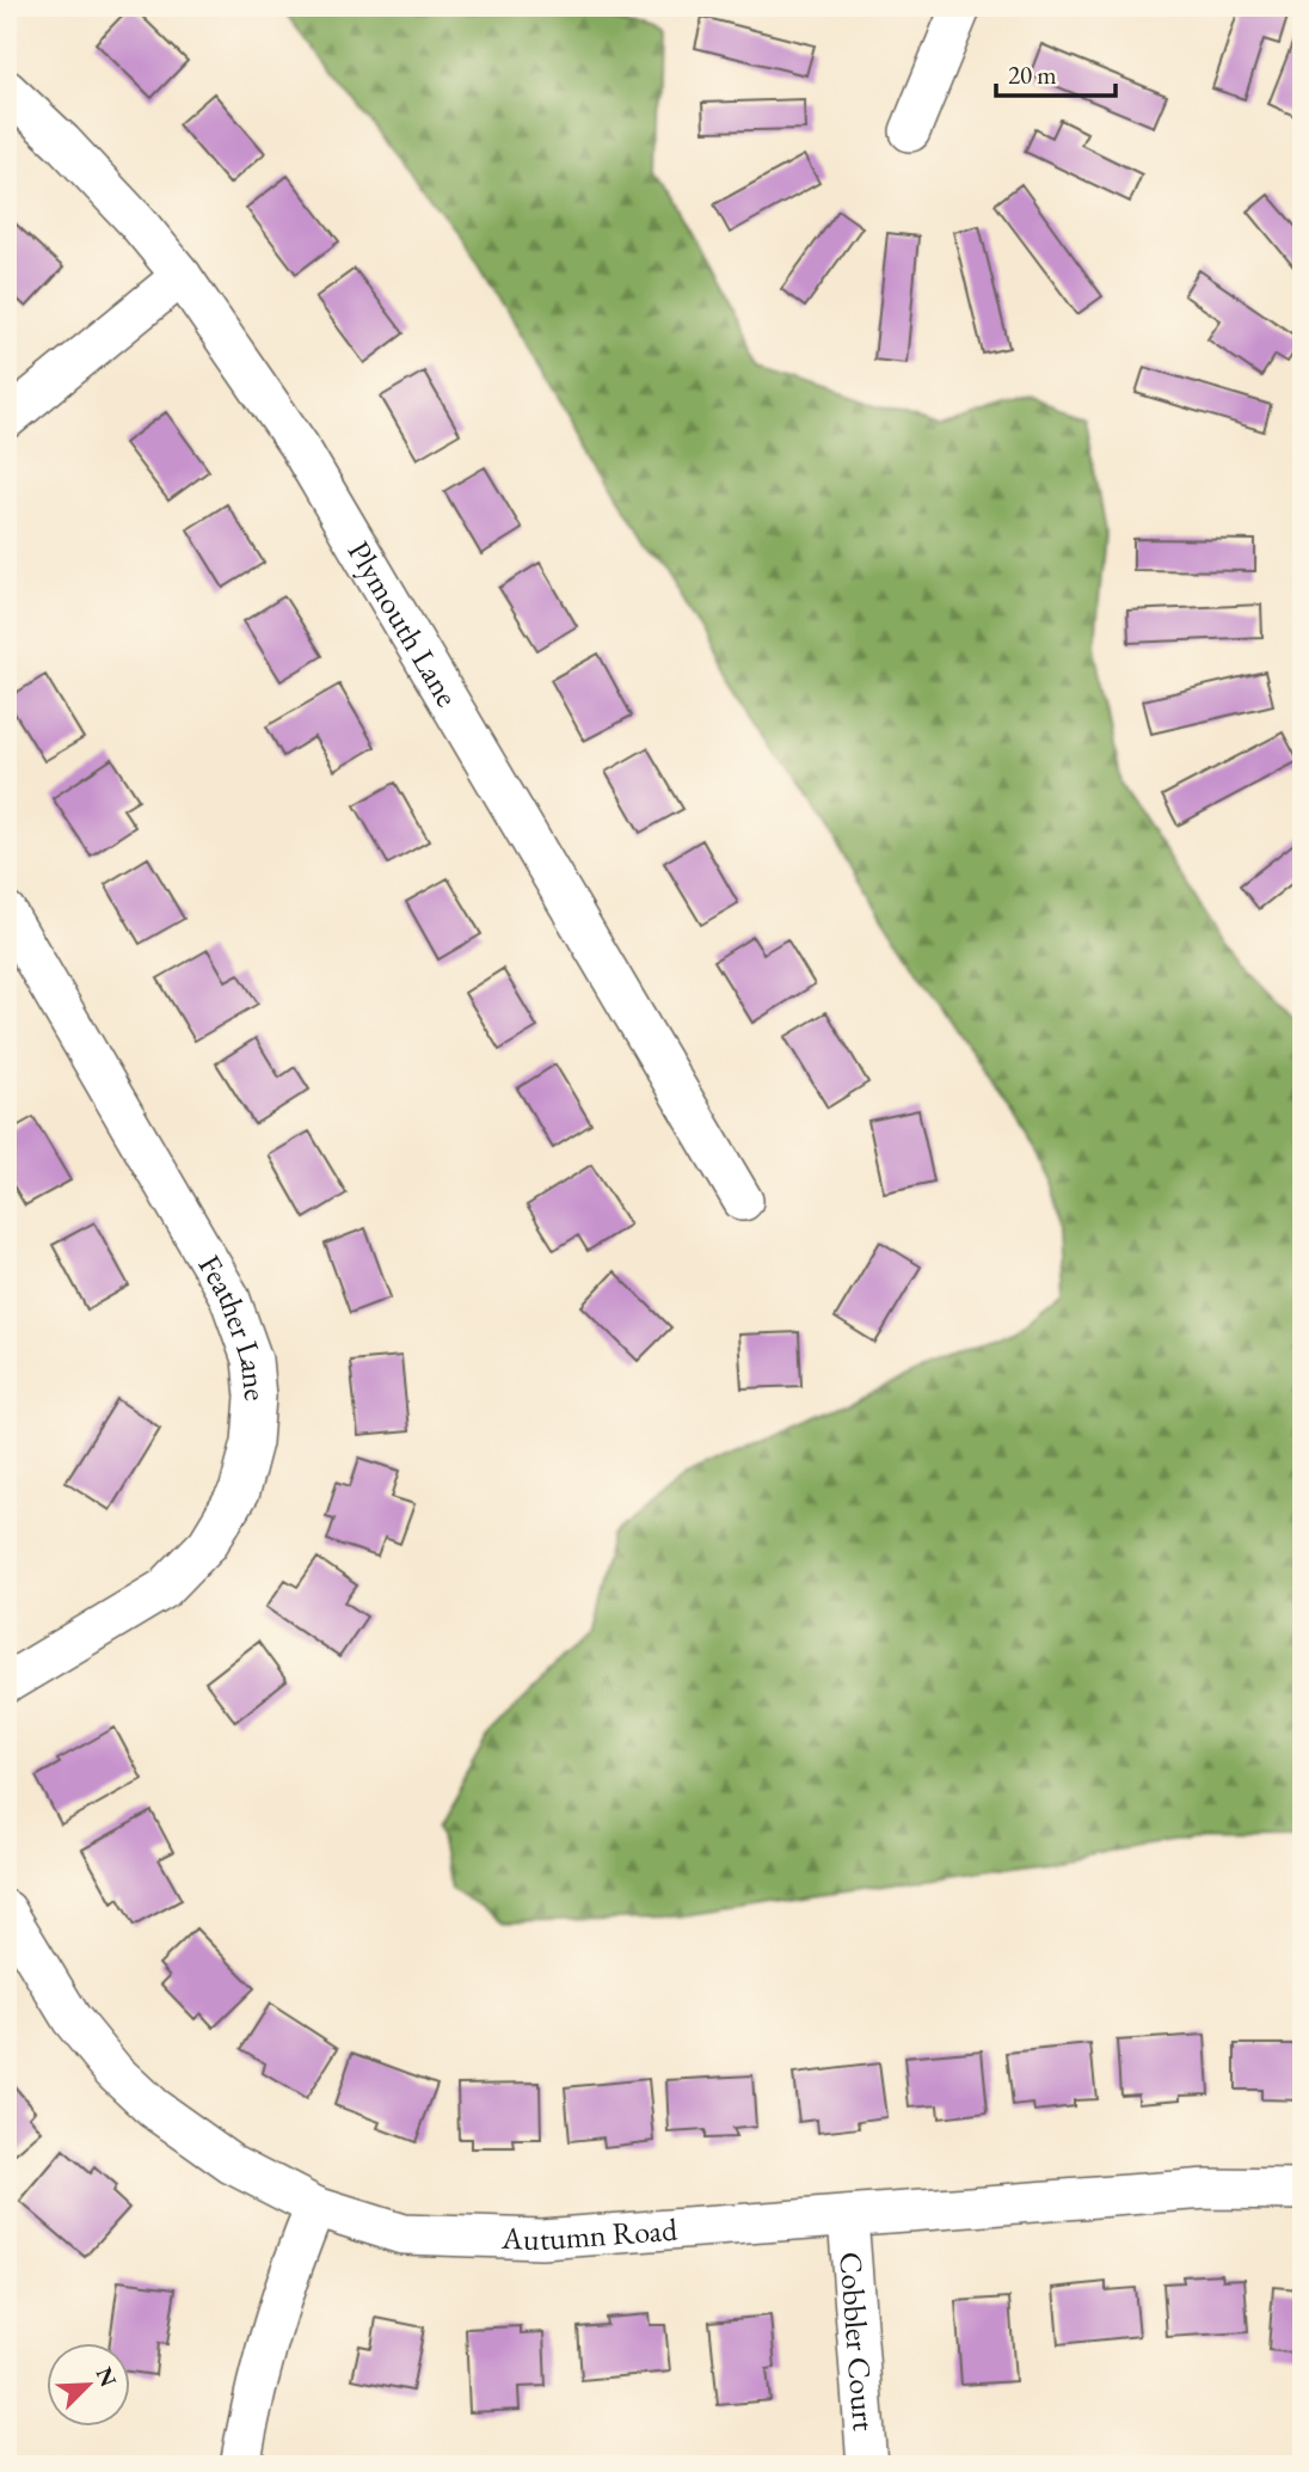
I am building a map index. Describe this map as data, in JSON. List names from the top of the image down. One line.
{"streets":{"street":["Plymouth Lane","Feather Lane","Autumn Road","Cobbler Court"]},"crossings":[["Autumn Road","Cobbler Court"]],"scale_bar":"20 m","north":"top right"}
